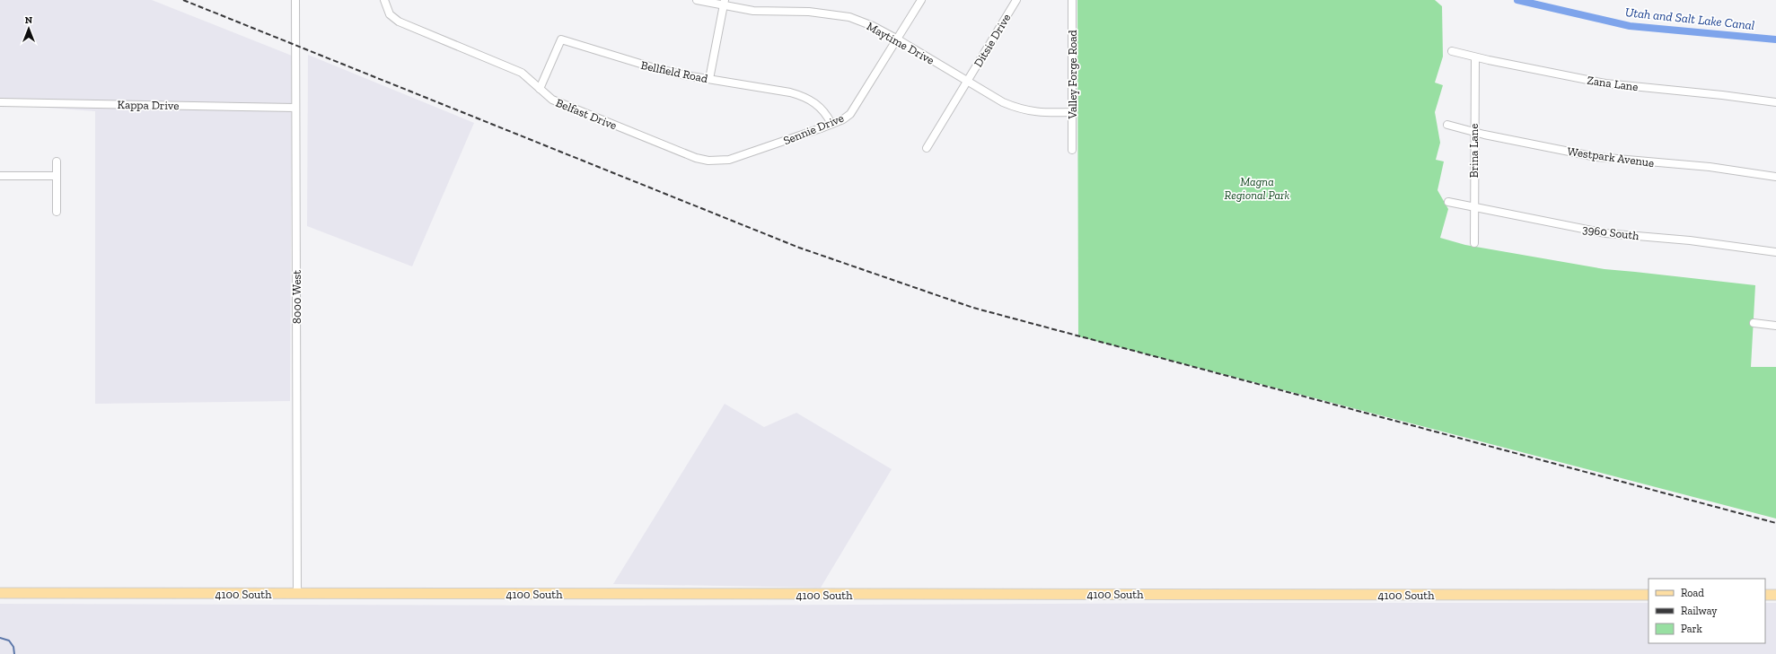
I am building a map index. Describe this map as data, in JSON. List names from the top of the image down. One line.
{"streets":{"main road":["4100 South"],"street":["Ditsie Drive","Maytime Drive","Bellfield Road","Valley Forge Road","Zana Lane","Kappa Drive","Belfast Drive","Sennie Drive","Brina Lane","Westpark Avenue","3960 South","8000 West"]},"crossings":[["Ditsie Drive","Maytime Drive"],["Maytime Drive","Valley Forge Road"],["Maytime Drive","Sennie Drive"],["Bellfield Road","Belfast Drive"],["Bellfield Road","Sennie Drive"],["Zana Lane","Brina Lane"],["Kappa Drive","8000 West"],["Belfast Drive","Sennie Drive"],["Brina Lane","Westpark Avenue"],["Brina Lane","3960 South"],["8000 West","4100 South"]],"water":["Utah and Salt Lake Canal"],"parks":["Magna Regional Park"],"legend":["Road","Railway","Park"],"north":"top"}
